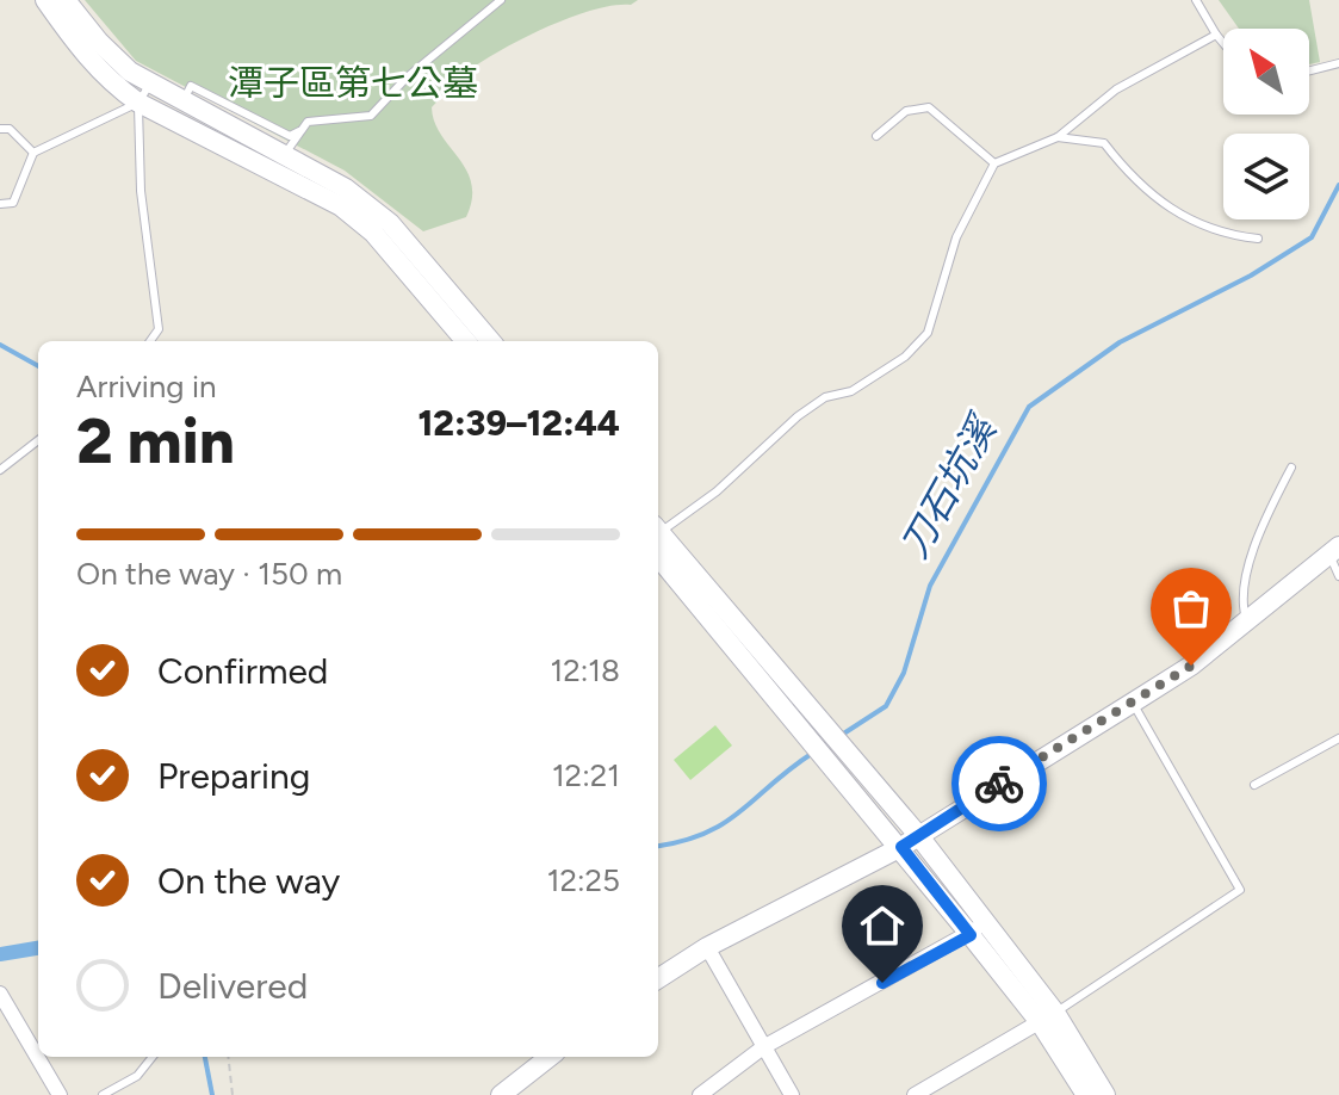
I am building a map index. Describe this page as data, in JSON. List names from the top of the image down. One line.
{"water":["刀石坑溪"],"parks":["潭子區第七公墓"],"north":"top left","page":{"heading":["2 min","Arriving in","12:39–12:44"],"bar":"On the way · 150 m","list":[["Confirmed","12:18"],["Preparing","12:21"],["On the way","12:25"],"Delivered"]}}
